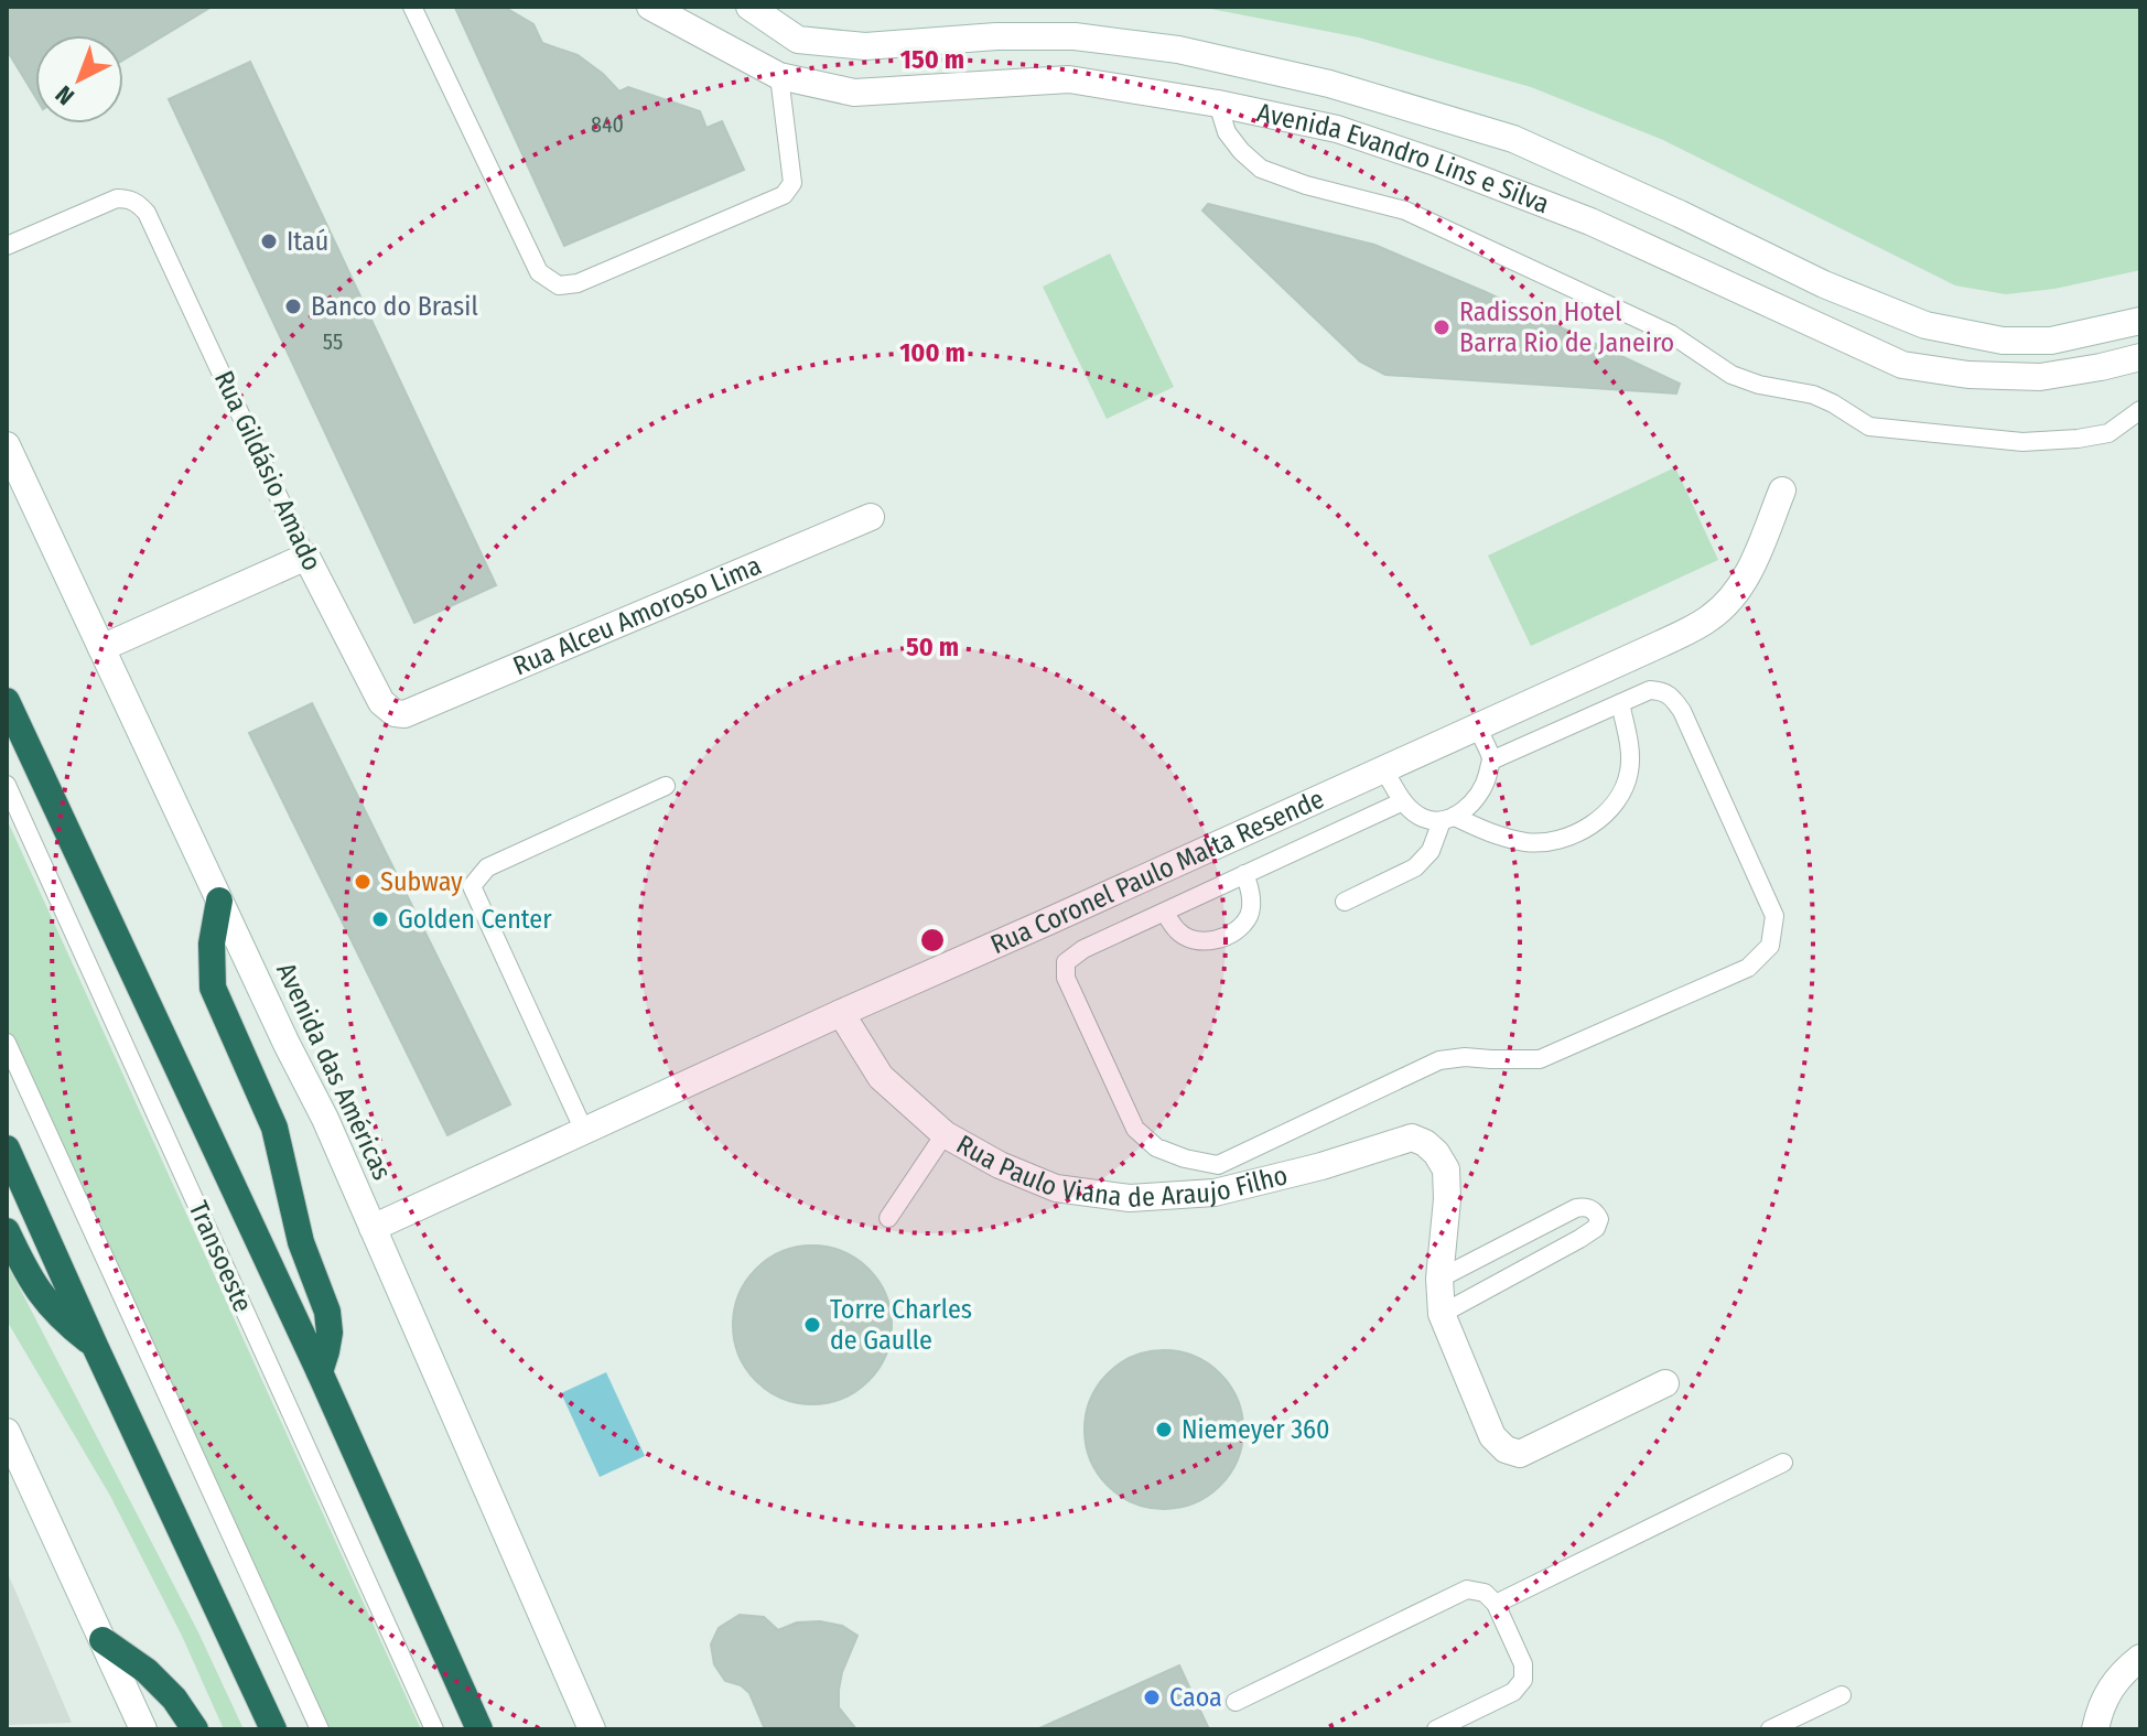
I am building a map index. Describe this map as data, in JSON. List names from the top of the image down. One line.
{"streets":{"street":["Avenida Evandro Lins e Silva","Rua Gildásio Amado","Rua Alceu Amoroso Lima","Rua Coronel Paulo Malta Resende","Avenida das Américas","Rua Paulo Viana de Araujo Filho"],"lane":["Transoeste"]},"crossings":[["Rua Gildásio Amado","Rua Alceu Amoroso Lima"],["Rua Coronel Paulo Malta Resende","Avenida das Américas"],["Rua Coronel Paulo Malta Resende","Rua Paulo Viana de Araujo Filho"]],"places":["Itaú","Banco do Brasil","Radisson Hotel Barra Rio de Janeiro","Subway","Golden Center","Torre Charles de Gaulle","Niemeyer 360","Caoa"],"house_numbers":["840","55"],"north":"bottom left","rings":["150 m","100 m","50 m"]}
